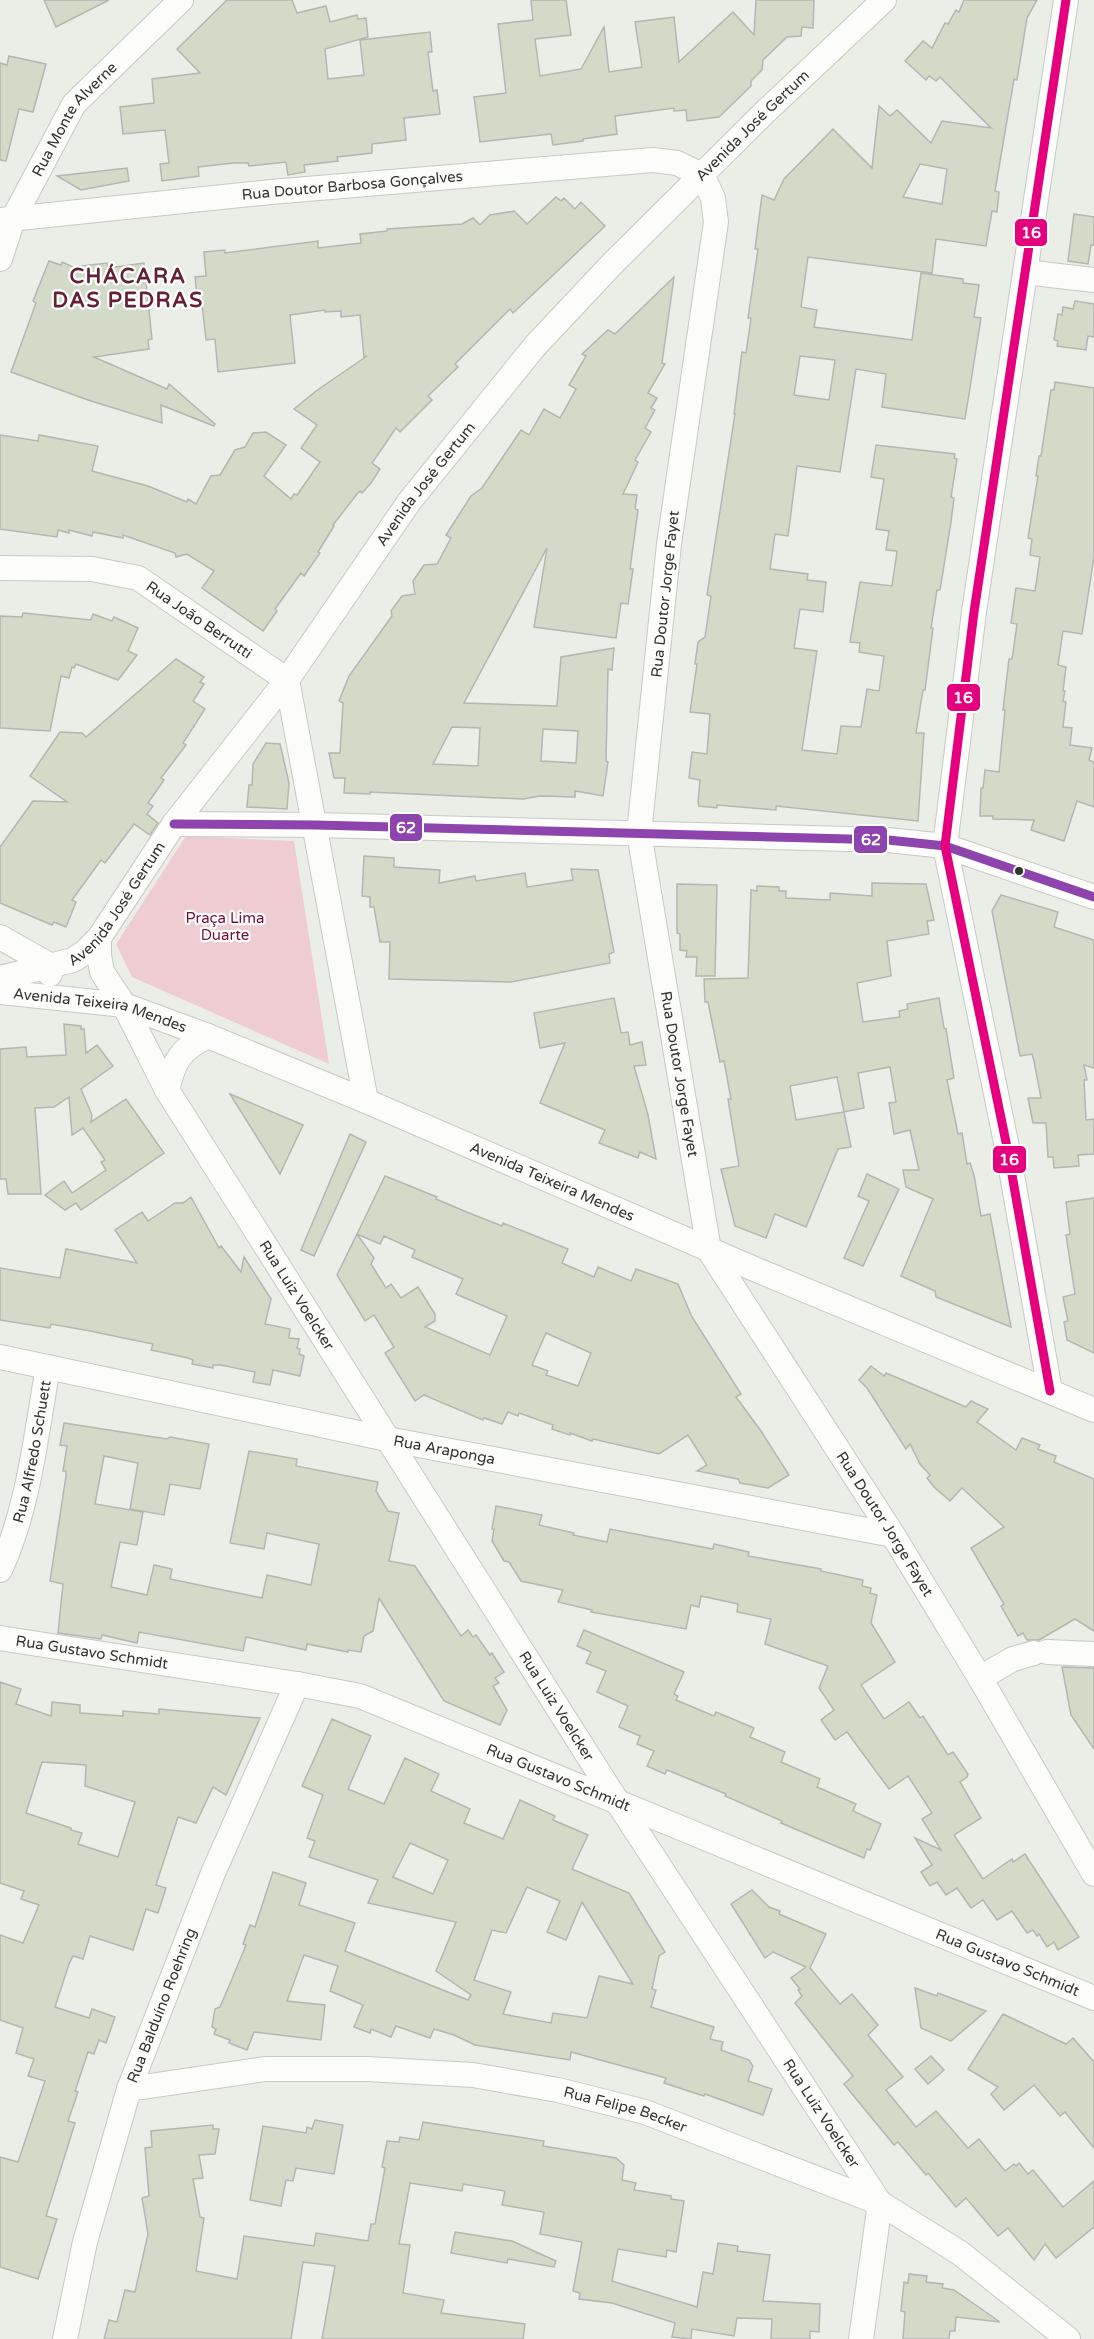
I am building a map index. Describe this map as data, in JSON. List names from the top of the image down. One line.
{"streets":{"street":["Rua Monte Alverne","Avenida José Gertum","Rua Doutor Barbosa Gonçalves","Rua Doutor Jorge Fayet","Rua João Berrutti","Avenida Teixeira Mendes","Rua Luiz Voelcker","Rua Araponga","Rua Alfredo Schuett","Rua Gustavo Schmidt","Rua Balduíno Roehring","Rua Felipe Becker"]},"crossings":[["Rua Monte Alverne","Rua Doutor Barbosa Gonçalves"],["Avenida José Gertum","Rua Doutor Barbosa Gonçalves"],["Avenida José Gertum","Rua Doutor Jorge Fayet"],["Avenida José Gertum","Rua João Berrutti"],["Avenida José Gertum","Rua Luiz Voelcker"],["Rua Doutor Barbosa Gonçalves","Rua Doutor Jorge Fayet"],["Rua Doutor Jorge Fayet","Avenida Teixeira Mendes"],["Rua Doutor Jorge Fayet","Rua Araponga"],["Avenida Teixeira Mendes","Rua Luiz Voelcker"],["Rua Luiz Voelcker","Rua Araponga"],["Rua Luiz Voelcker","Rua Gustavo Schmidt"],["Rua Luiz Voelcker","Rua Felipe Becker"],["Rua Araponga","Rua Alfredo Schuett"],["Rua Gustavo Schmidt","Rua Balduíno Roehring"],["Rua Balduíno Roehring","Rua Felipe Becker"]],"districts":["CHÁCARA DAS PEDRAS"],"parks":["Praça Lima Duarte"],"lines":["transit line 16","transit line 62"]}
